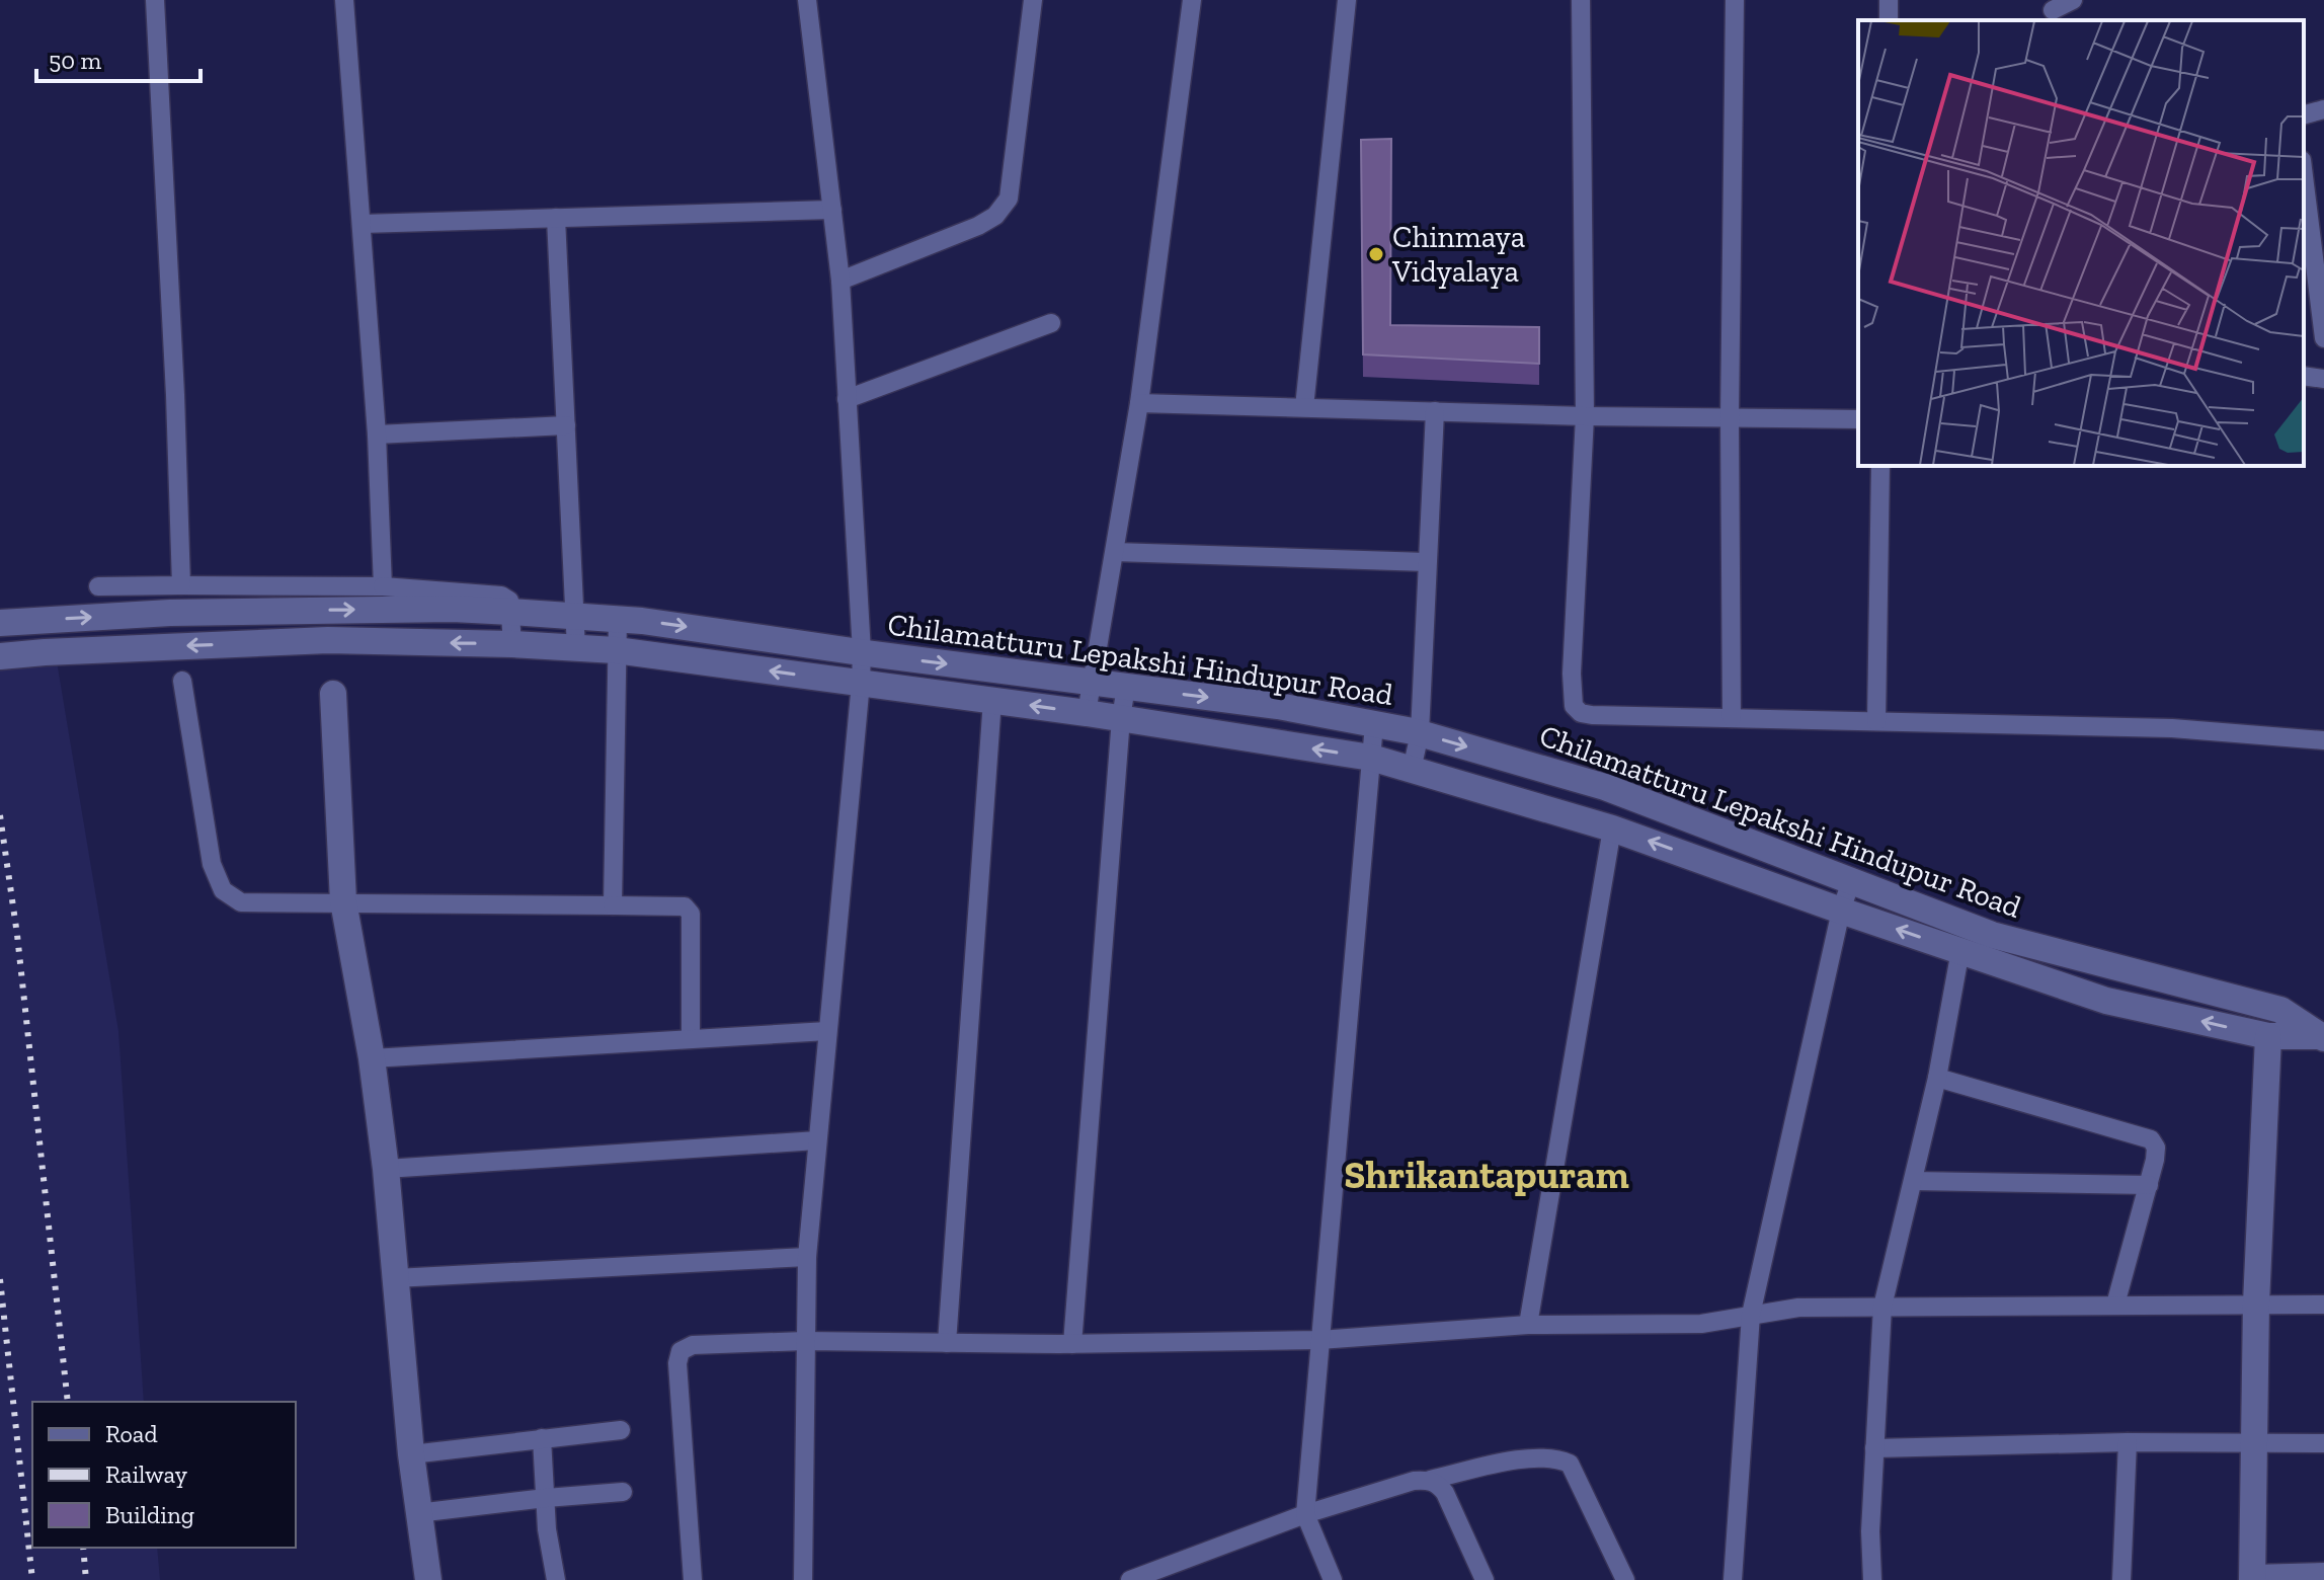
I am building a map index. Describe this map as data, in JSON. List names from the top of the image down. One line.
{"streets":{"street":["Chilamatturu Lepakshi Hindupur Road"]},"districts":["Shrikantapuram"],"places":["Chinmaya Vidyalaya"],"legend":["Road","Railway","Building"],"scale_bar":"50 m"}
